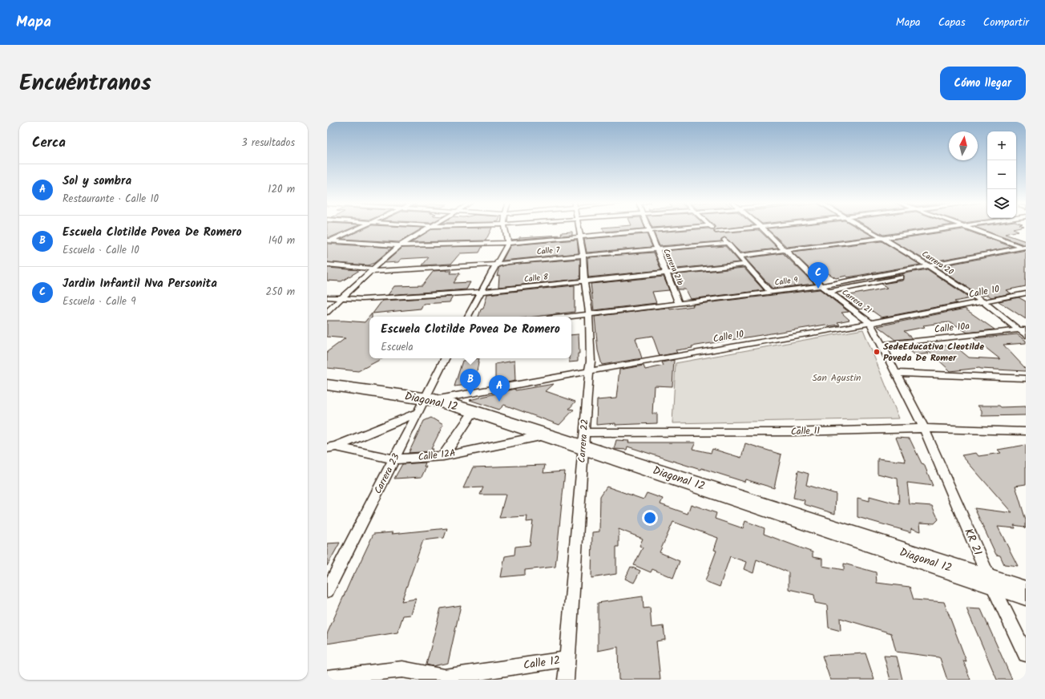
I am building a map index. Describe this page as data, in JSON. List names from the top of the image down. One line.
{"streets":{"highway":["Diagonal 12"],"street":["Calle 7","Carrera 20","Carrera 21b","Calle 8","Calle 9","Calle 10","Carrera 21","Calle 10a","Calle 11","Carrera 22","Calle 12A","Carrera 23","KR 21","Calle 12"]},"crossings":[["Calle 7","Carrera 21b"],["Calle 7","Carrera 22"],["Carrera 20","Calle 9"],["Carrera 20","Calle 10"],["Carrera 20","Calle 10a"],["Carrera 21b","Calle 8"],["Carrera 21b","Calle 9"],["Calle 8","Carrera 22"],["Calle 9","Carrera 21"],["Calle 9","Carrera 22"],["Calle 10","Carrera 21"],["Calle 10","Diagonal 12"],["Calle 10","Carrera 22"],["Calle 10","Calle 12A"],["Calle 10","Carrera 23"],["Carrera 21","Calle 10a"],["Carrera 21","Calle 11"],["Carrera 21","KR 21"],["Diagonal 12","Calle 11"],["Diagonal 12","Carrera 22"],["Diagonal 12","Calle 12A"],["Diagonal 12","Carrera 23"],["Diagonal 12","KR 21"],["Calle 11","Carrera 22"],["Calle 11","KR 21"],["Carrera 22","Calle 12"],["Calle 12A","Carrera 23"]],"parks":["San Agustin"],"places":["SedeEducativa Cleotilde Poveda De Romer"],"north":"top","page":{"header":"Mapa","nav":["Mapa","Capas","Compartir"],"title":"Encuéntranos","buttons":"Cómo llegar","heading":["Cerca","3 resultados"],"map_buttons":["+","−"],"list":[{"mark":"A","name":"Sol y sombra","note":"Restaurante · Calle 10","value":"120 m"},{"mark":"B","name":"Escuela Clotilde Povea De Romero","note":"Escuela · Calle 10","value":"140 m"},{"mark":"C","name":"Jardin Infantil Nva Personita","note":"Escuela · Calle 9","value":"250 m"}],"pins":["C","B","A"],"popup":["Escuela Clotilde Povea De Romero","Escuela"]}}
